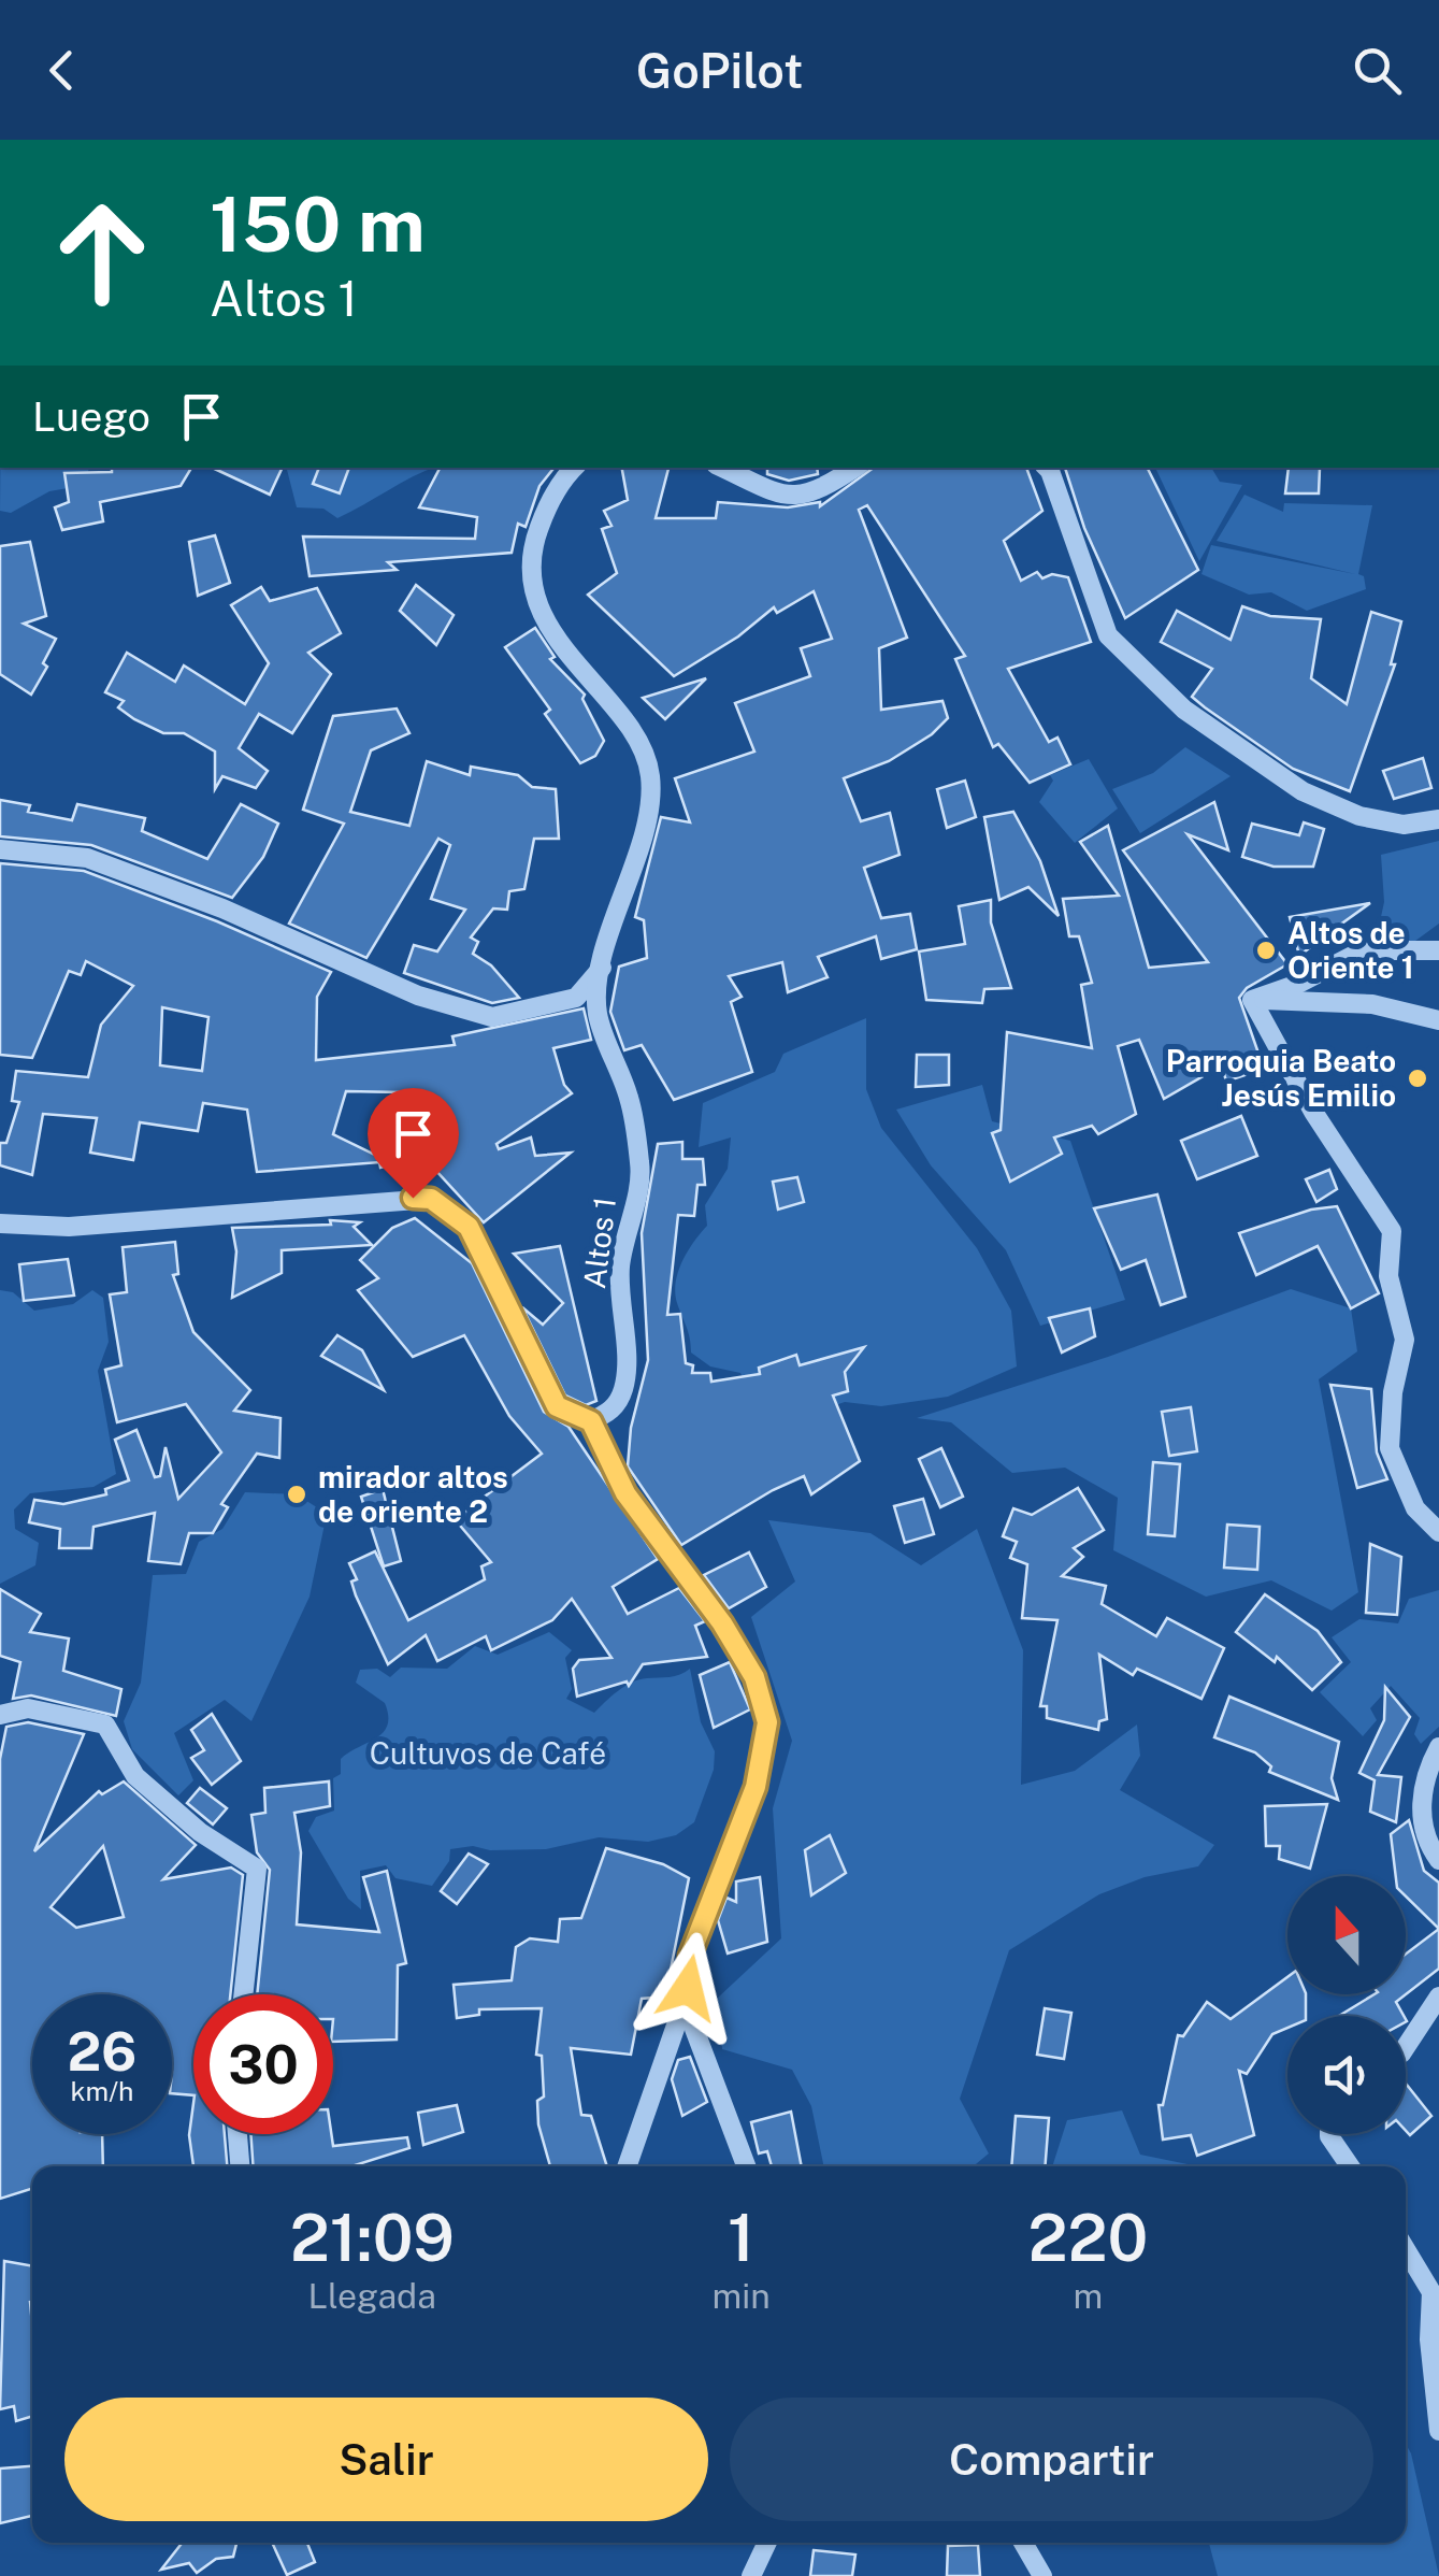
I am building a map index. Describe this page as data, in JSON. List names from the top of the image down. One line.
{"streets":{"street":["Altos 1"]},"parks":["Cultuvos de Café"],"places":["Altos de Oriente 1","Parroquia Beato Jesús Emilio","mirador altos de oriente 2"],"north":"top","page":{"header":"GoPilot","turn":["150 m","Altos 1"],"then":"Luego","speed":"26 km/h","limit":"30","eta":["21:09","Llegada","1","min","220","m"],"buttons":["Salir","Compartir"]}}
